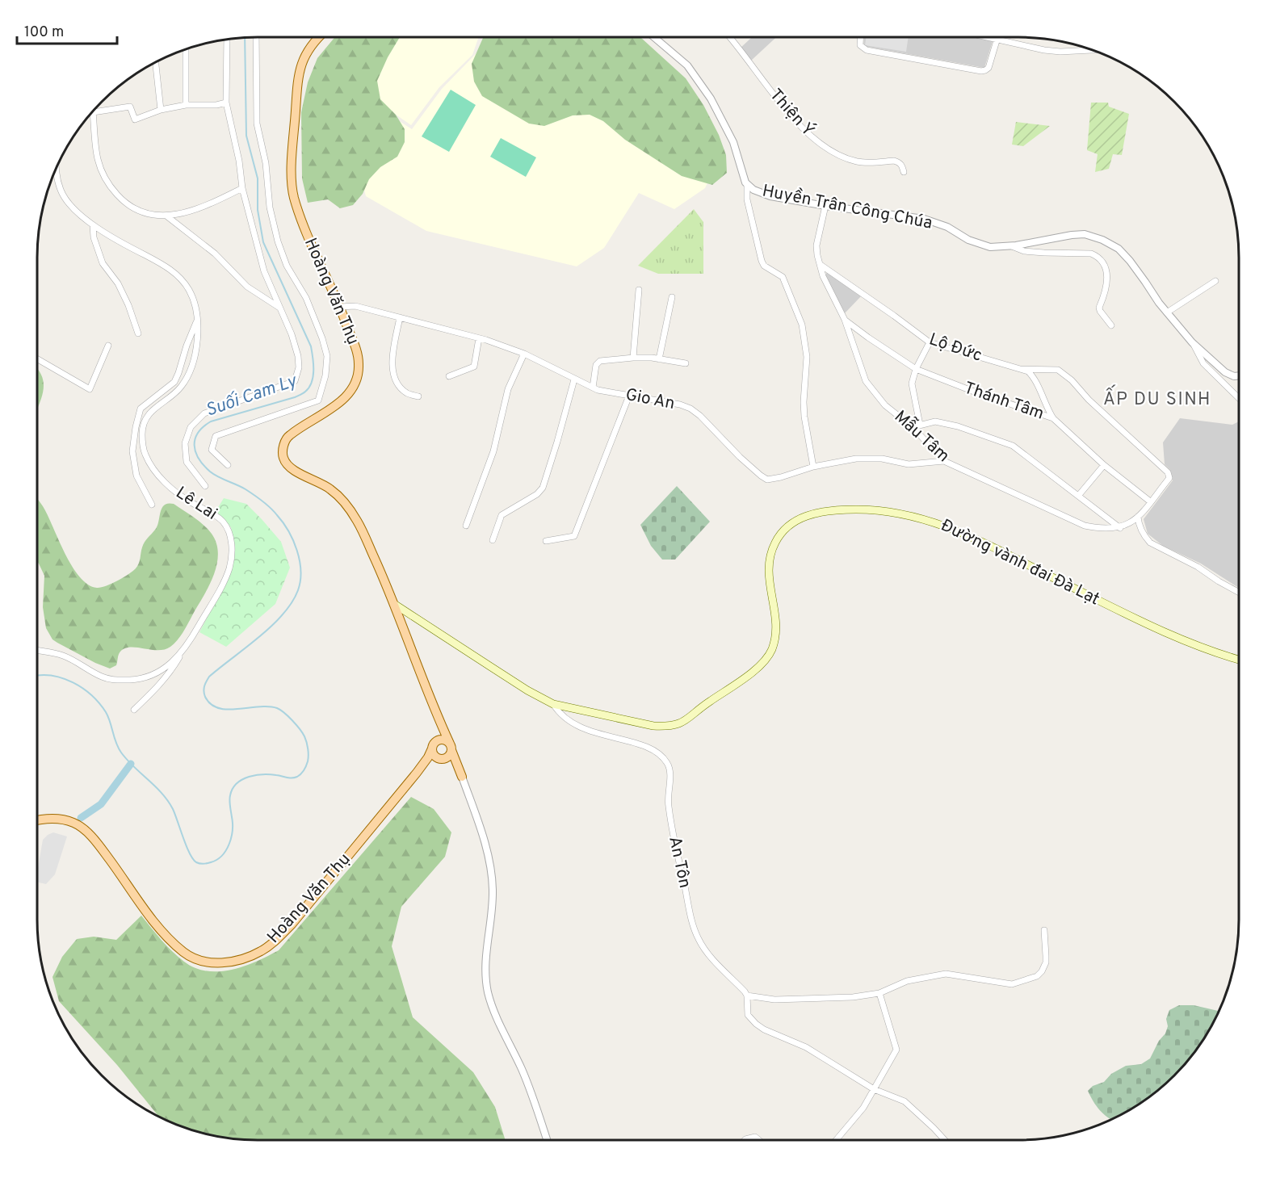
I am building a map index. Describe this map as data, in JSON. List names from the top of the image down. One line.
{"streets":{"main road":["Hoàng Văn Thụ","Đường vành đai Đà Lạt","An Tôn"],"street":["Thiện Ý","Huyền Trân Công Chúa","Lộ Đức","Gio An","Thánh Tâm","Mẫu Tâm","Lê Lai"]},"crossings":[["Huyền Trân Công Chúa","Mẫu Tâm"],["Hoàng Văn Thụ","Gio An"],["Hoàng Văn Thụ","An Tôn"],["Lộ Đức","Thánh Tâm"],["Lộ Đức","Mẫu Tâm"],["Gio An","Mẫu Tâm"],["Thánh Tâm","Mẫu Tâm"],["Đường vành đai Đà Lạt","An Tôn"]],"districts":["ẤP DU SINH"],"water":["Suối Cam Ly"],"scale_bar":"100 m"}
